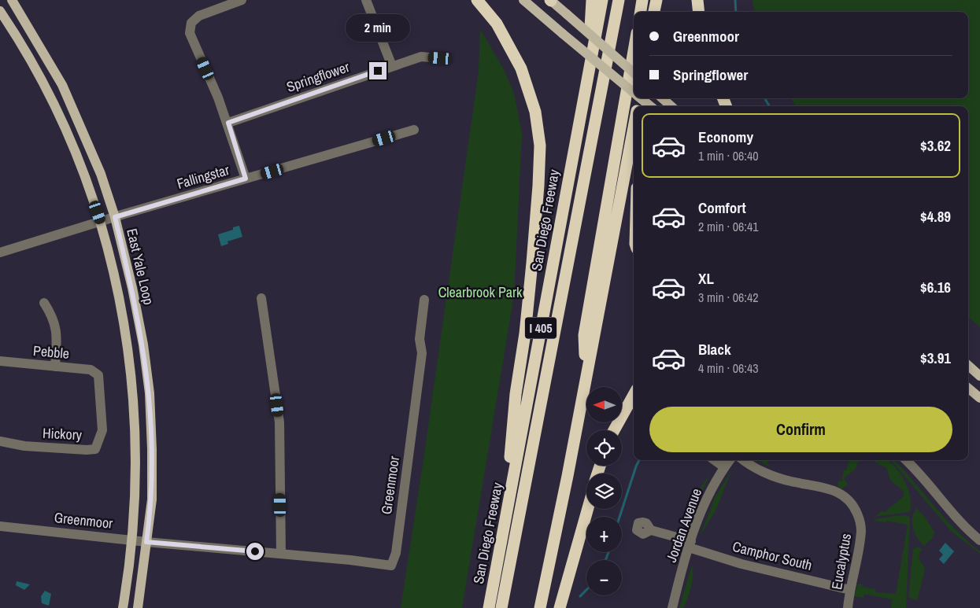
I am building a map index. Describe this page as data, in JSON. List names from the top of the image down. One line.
{"streets":{"highway":["San Diego Freeway","I 405"],"main road":["East Yale Loop"],"street":["Springflower","Fallingstar","Pebble","Hickory","Greenmoor","Jordan Avenue","Camphor South","Eucalyptus"]},"crossings":[["Fallingstar","East Yale Loop"],["East Yale Loop","Greenmoor"],["Pebble","Hickory"],["Jordan Avenue","Camphor South"],["Camphor South","Eucalyptus"]],"parks":["Clearbrook Park"],"north":"left","page":{"banner":["Greenmoor","Springflower"],"bubble":"2 min","list":[{"name":"Economy","note":"1 min · 06:40","value":"$3.62"},{"name":"Comfort","note":"2 min · 06:41","value":"$4.89"},{"name":"XL","note":"3 min · 06:42","value":"$6.16"},{"name":"Black","note":"4 min · 06:43","value":"$3.91"}],"map_buttons":["+","−"],"buttons":"Confirm"}}
